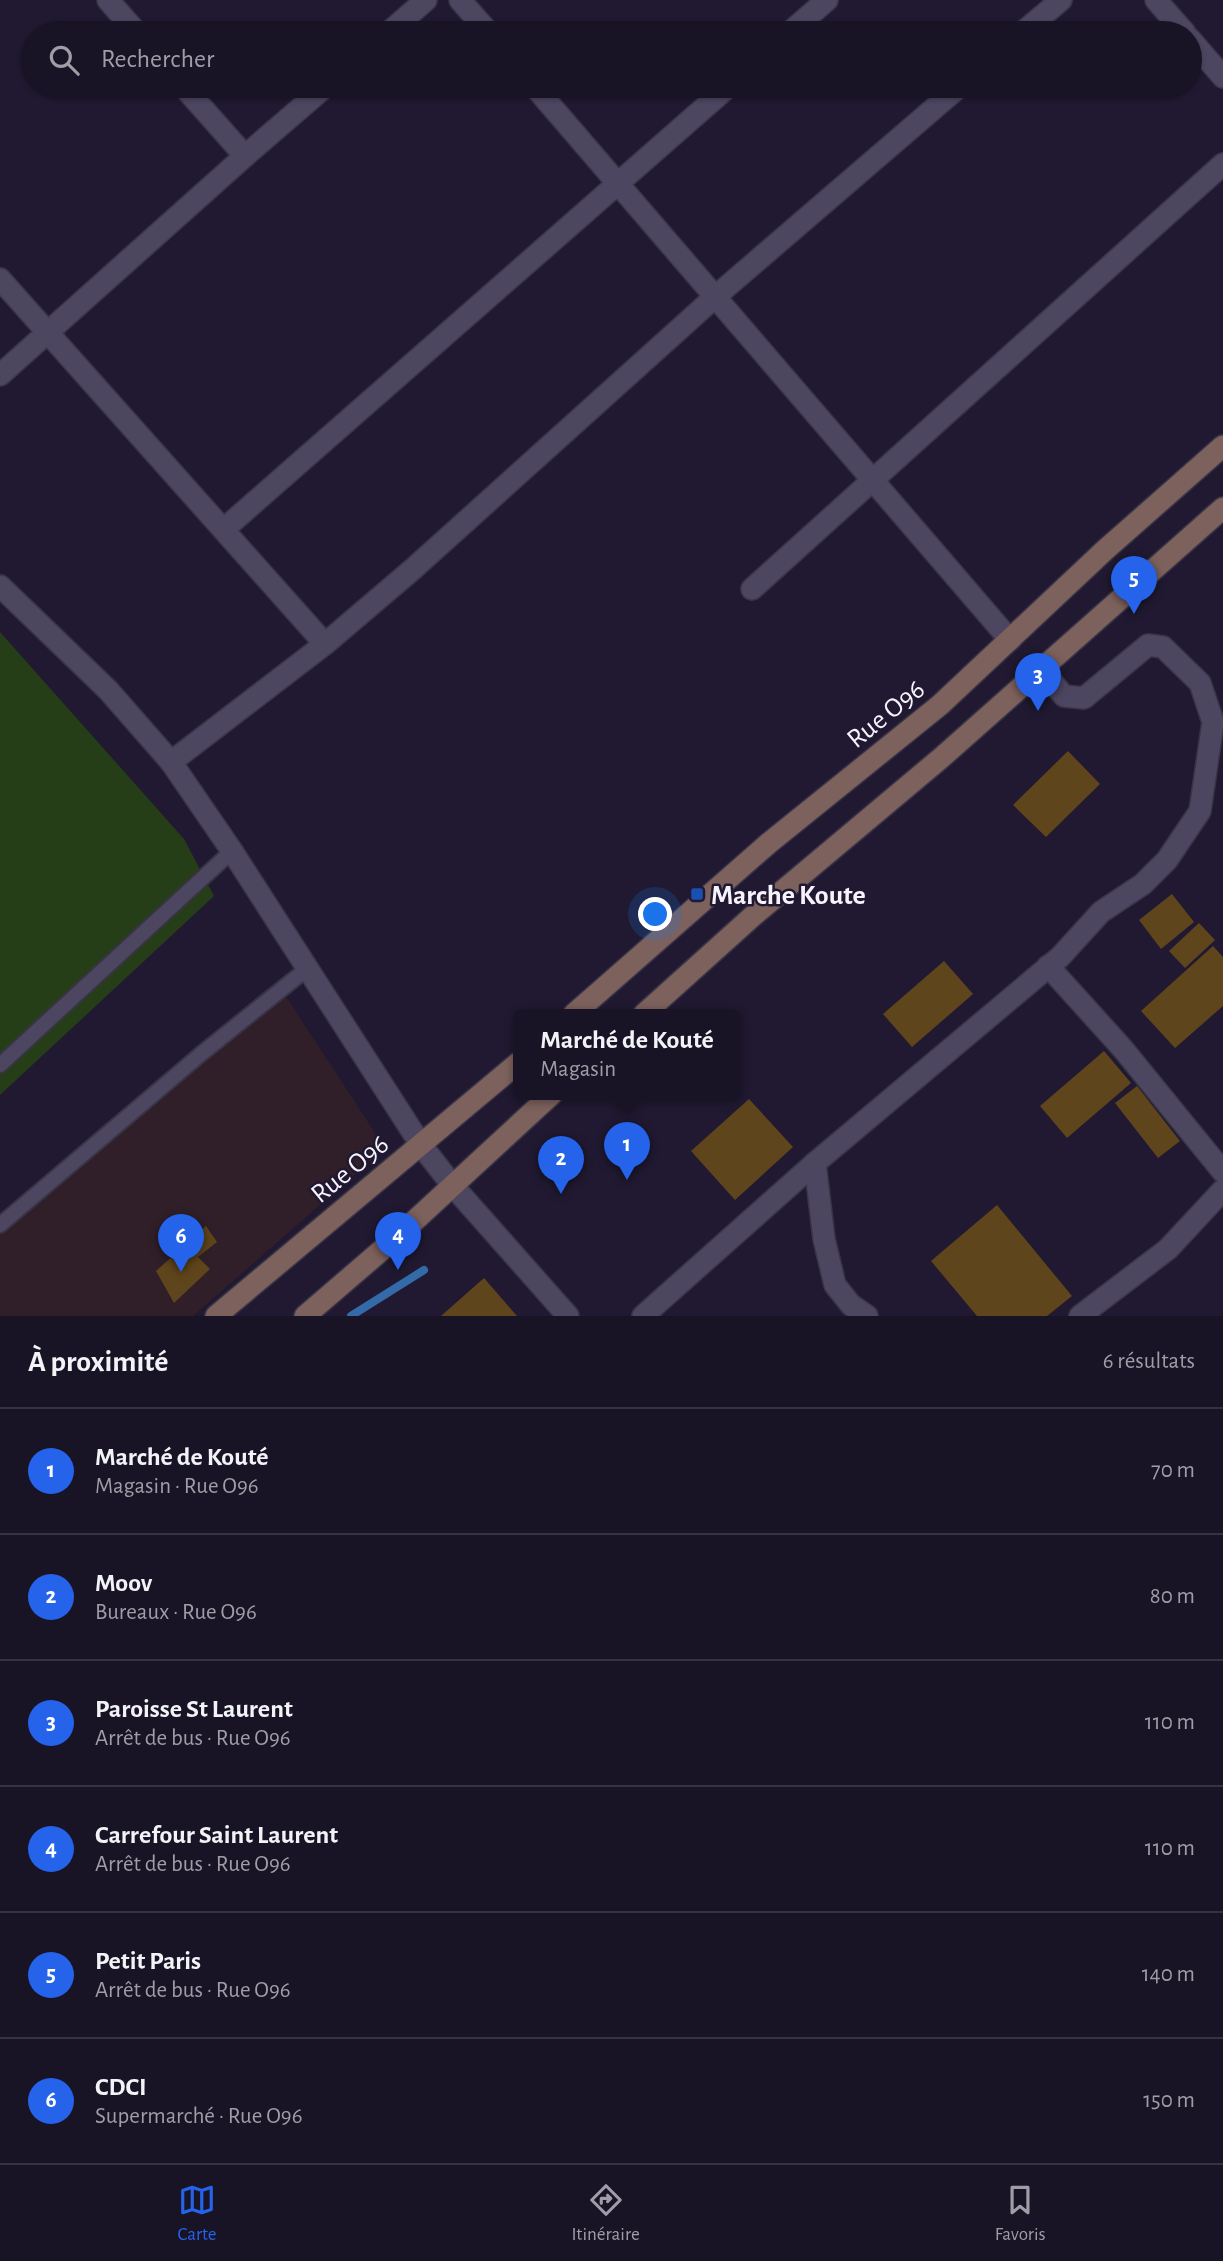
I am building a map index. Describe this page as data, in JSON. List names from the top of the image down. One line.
{"streets":{"main road":["Rue O96"]},"places":{"transit":["Marche Koute"]},"page":{"search":"Rechercher","pins":["5","3","1","2","4","6"],"popup":["Marché de Kouté","Magasin"],"heading":["À proximité","6 résultats"],"list":[{"mark":"1","name":"Marché de Kouté","note":"Magasin · Rue O96","value":"70 m"},{"mark":"2","name":"Moov","note":"Bureaux · Rue O96","value":"80 m"},{"mark":"3","name":"Paroisse St Laurent","note":"Arrêt de bus · Rue O96","value":"110 m"},{"mark":"4","name":"Carrefour Saint Laurent","note":"Arrêt de bus · Rue O96","value":"110 m"},{"mark":"5","name":"Petit Paris","note":"Arrêt de bus · Rue O96","value":"140 m"},{"mark":"6","name":"CDCI","note":"Supermarché · Rue O96","value":"150 m"}],"nav":["Carte","Itinéraire","Favoris"]}}
